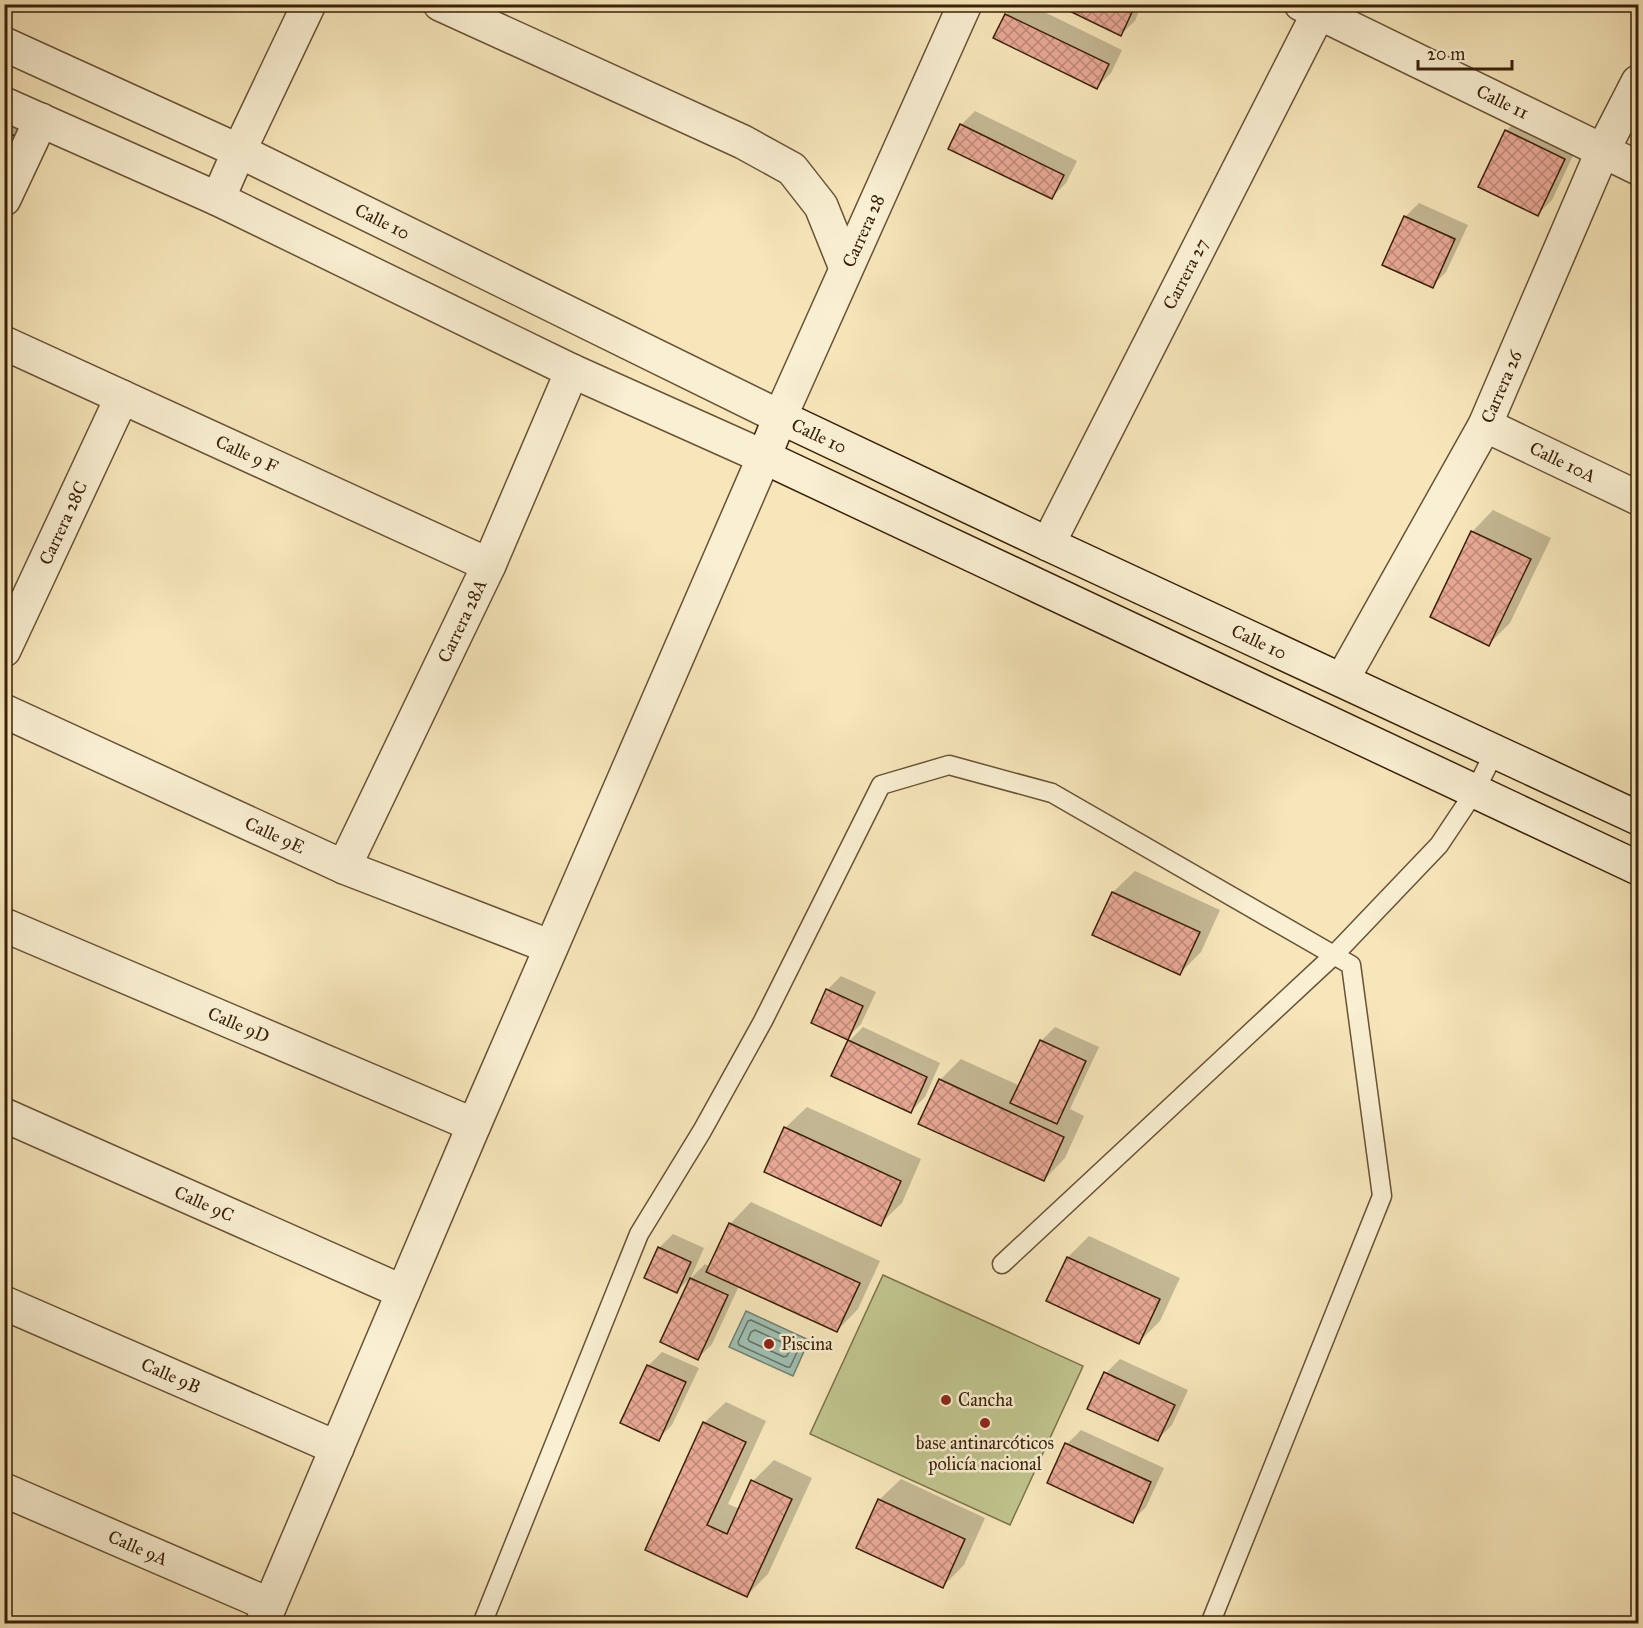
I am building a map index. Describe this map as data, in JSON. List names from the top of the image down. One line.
{"streets":{"street":["Calle 11","Calle 10","Carrera 28","Carrera 27","Carrera 26","Calle 9 F","Calle 10A","Carrera 28C","Carrera 28A","Calle 9E","Calle 9D","Calle 9C","Calle 9B","Calle 9A"]},"crossings":[["Calle 11","Carrera 27"],["Calle 11","Carrera 26"],["Calle 10","Carrera 28"],["Calle 10","Carrera 27"],["Calle 10","Carrera 26"],["Carrera 28","Calle 9E"],["Carrera 28","Calle 9D"],["Carrera 28","Calle 9C"],["Carrera 28","Calle 9B"],["Carrera 28","Calle 9A"],["Carrera 26","Calle 10A"],["Calle 9 F","Carrera 28C"],["Calle 9 F","Carrera 28A"],["Carrera 28A","Calle 9E"]],"places":["Piscina","Cancha","base antinarcóticos policía nacional"],"scale_bar":"20 m"}
